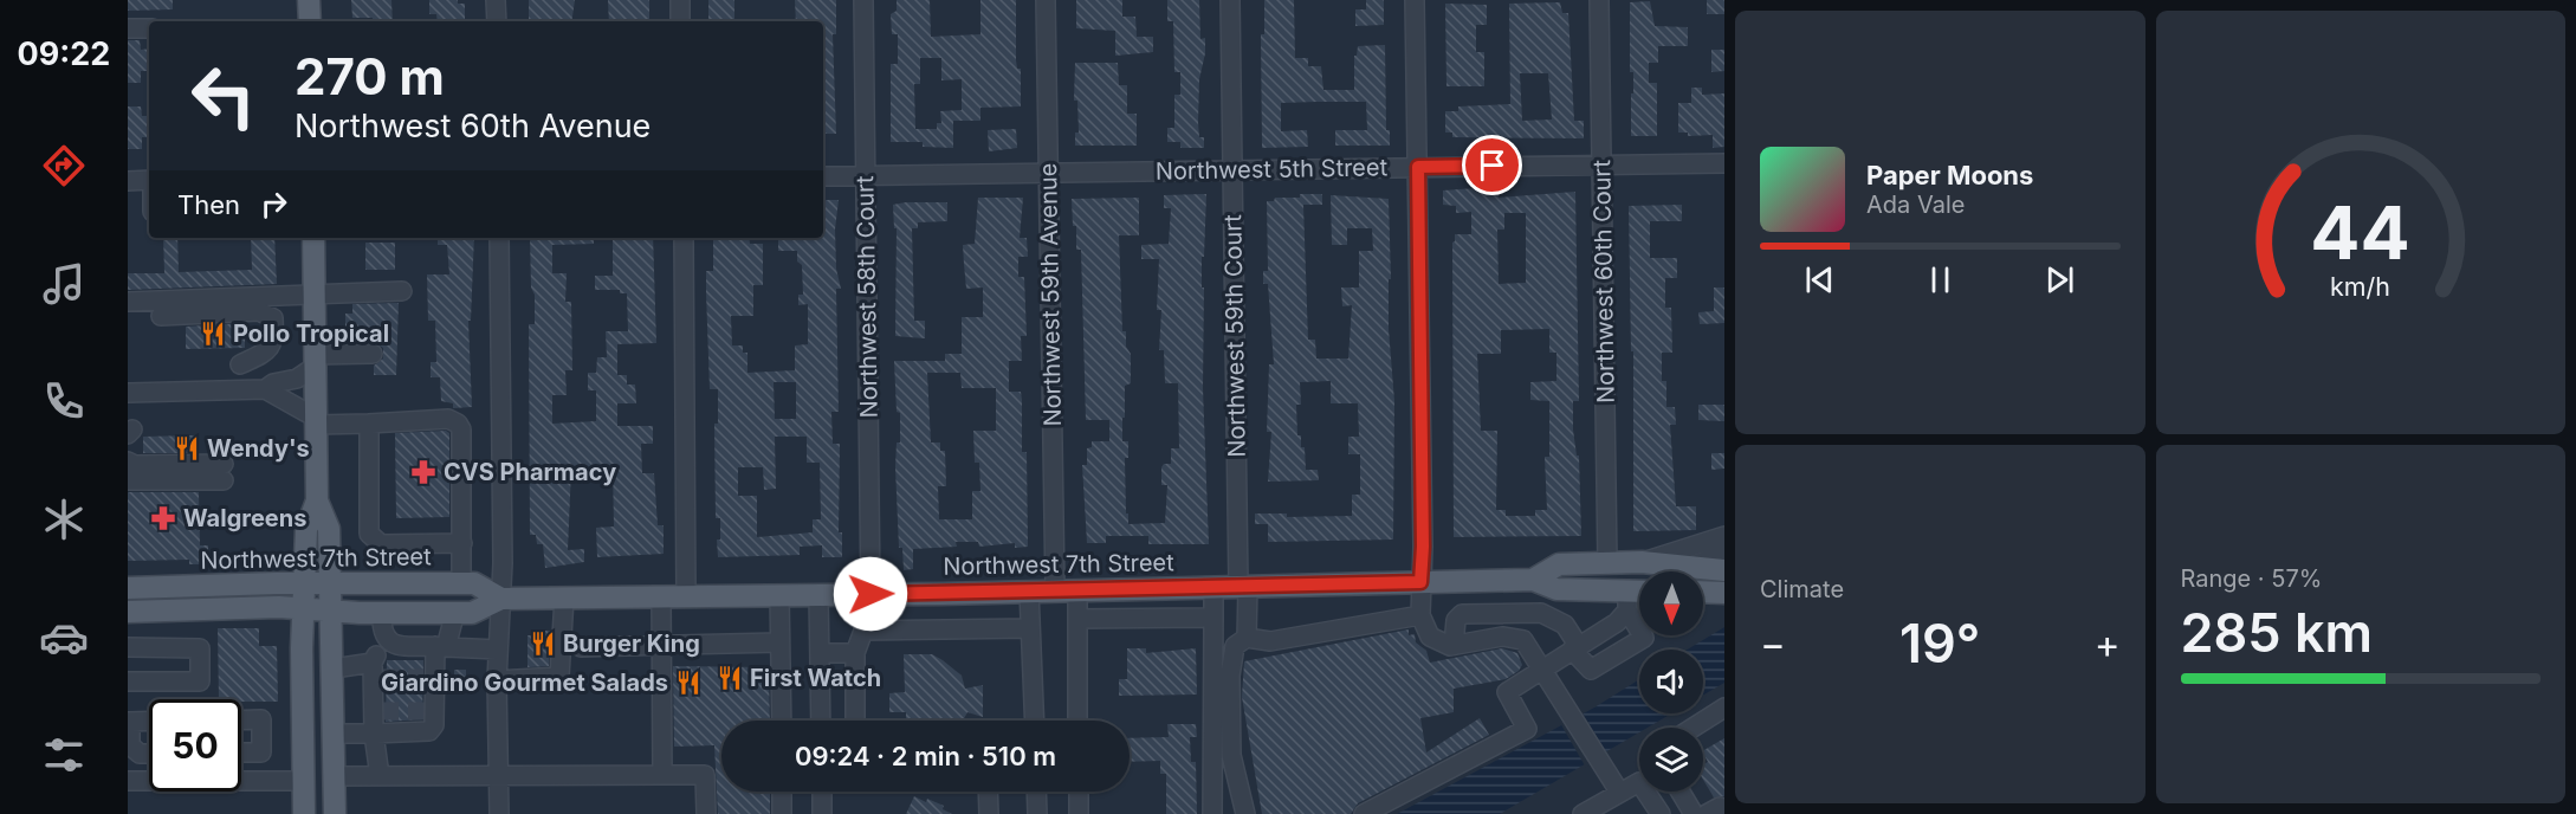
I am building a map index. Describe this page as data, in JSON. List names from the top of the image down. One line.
{"streets":{"main road":["Northwest 7th Street"],"street":["Northwest 5th Street","Northwest 60th Court","Northwest 59th Avenue","Northwest 58th Court","Northwest 59th Court"]},"crossings":[["Northwest 5th Street","Northwest 60th Court"],["Northwest 5th Street","Northwest 59th Avenue"],["Northwest 5th Street","Northwest 58th Court"],["Northwest 5th Street","Northwest 59th Court"],["Northwest 60th Court","Northwest 7th Street"],["Northwest 59th Avenue","Northwest 7th Street"],["Northwest 58th Court","Northwest 7th Street"],["Northwest 59th Court","Northwest 7th Street"]],"places":{"restaurant":["Pollo Tropical","Wendy's","Burger King","First Watch","Giardino Gourmet Salads"],"pharmacy":["CVS Pharmacy","Walgreens"]},"north":"bottom","page":{"tabs":"09:22","turn":["270 m","Northwest 60th Avenue"],"song":["Paper Moons","Ada Vale"],"then":"Then","tile":["Climate",["Range · 57%","285 km"]],"heat":["−","19°","+"],"limit":"50","trip":"09:24 · 2 min · 510 m","gauge":["44","km/h"]}}
